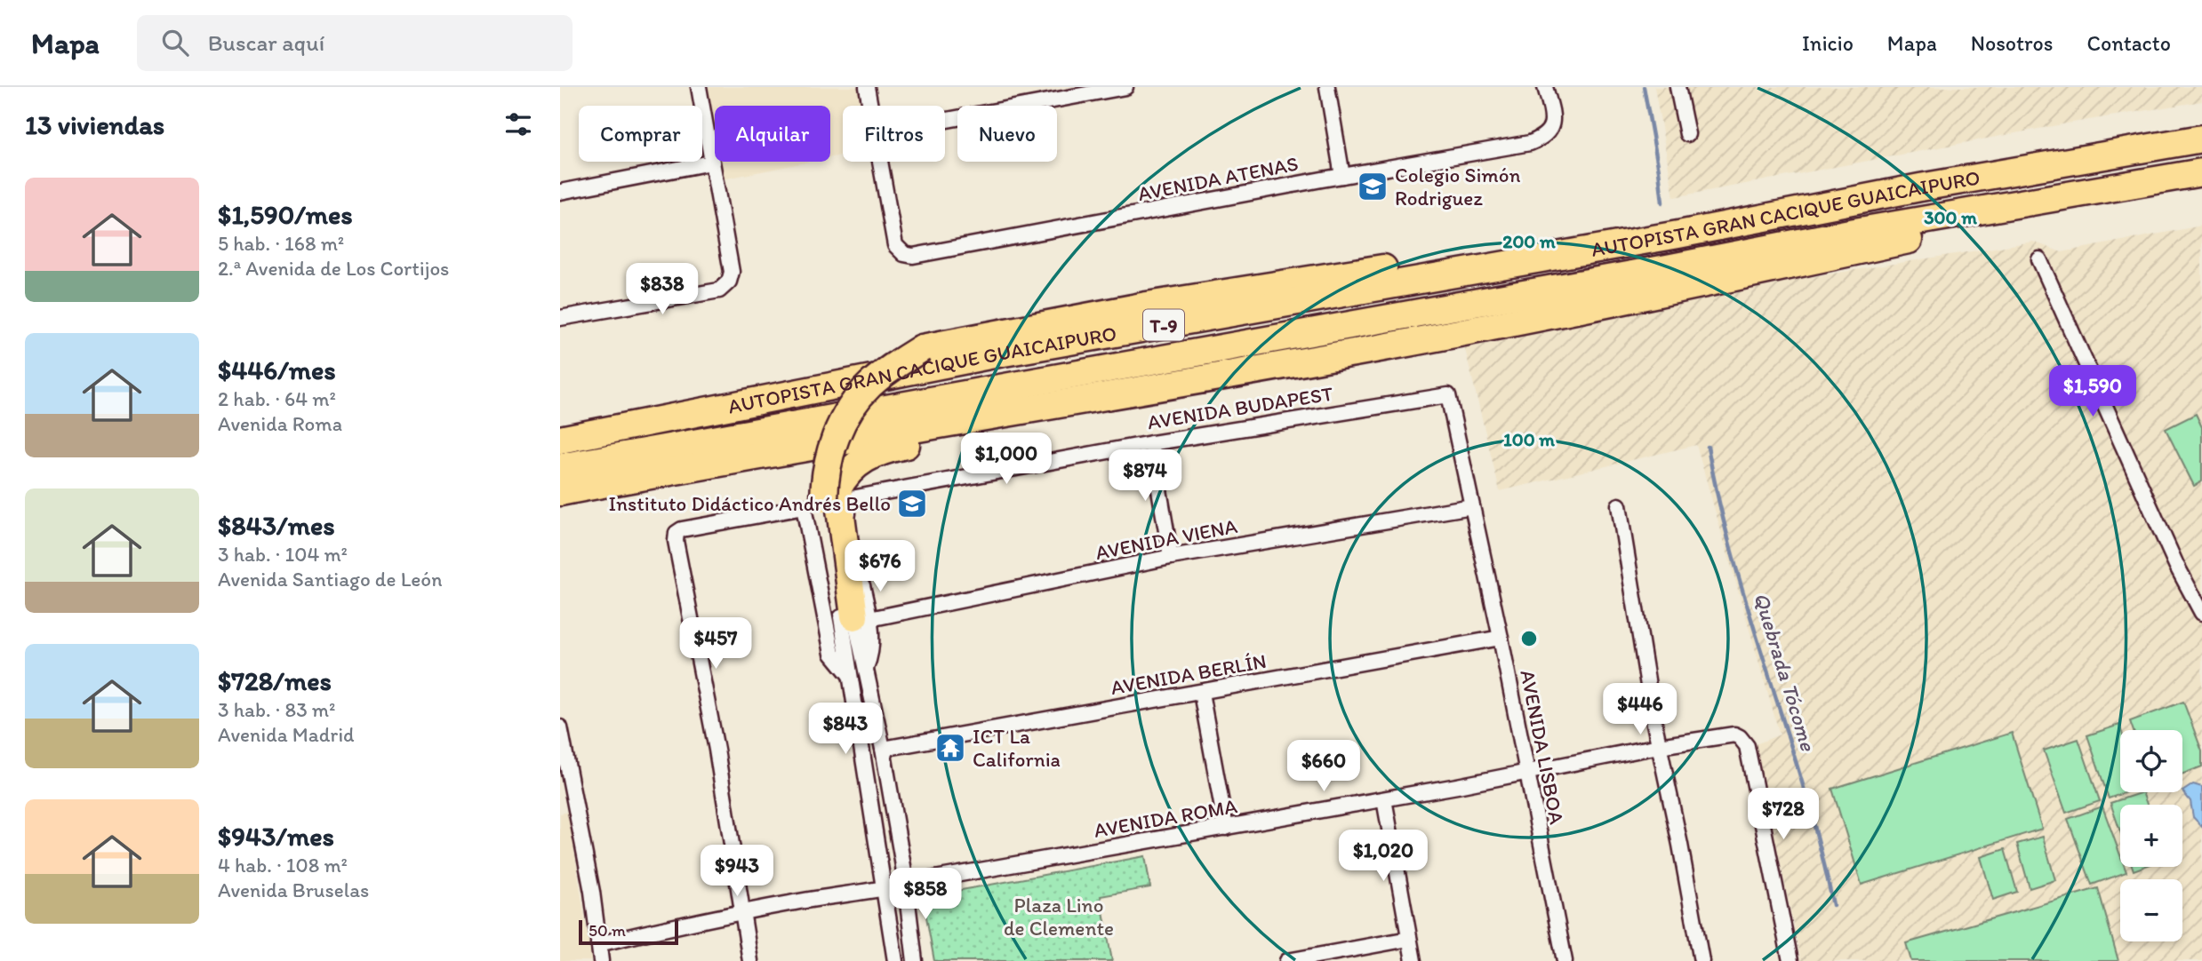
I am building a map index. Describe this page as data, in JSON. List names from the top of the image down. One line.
{"streets":{"highway":["AUTOPISTA GRAN CACIQUE GUAICAIPURO","T-9"],"street":["AVENIDA ATENAS","AVENIDA BUDAPEST","AVENIDA VIENA","AVENIDA BERLÍN","AVENIDA LISBOA","AVENIDA ROMA"]},"crossings":[["AVENIDA BUDAPEST","AVENIDA VIENA"],["AVENIDA BUDAPEST","AVENIDA LISBOA"],["AVENIDA VIENA","AVENIDA LISBOA"],["AVENIDA BERLÍN","AVENIDA LISBOA"],["AVENIDA LISBOA","AVENIDA ROMA"]],"water":["Quebrada Tócome"],"parks":["Plaza Lino de Clemente"],"places":{"school or university":["Colegio Simón Rodriguez","Instituto Didáctico Andrés Bello"],"temple":["ICT La California"]},"scale_bar":"50 m","page":{"header":"Mapa","search":"Buscar aquí","nav":["Inicio","Mapa","Nosotros","Contacto"],"heading":"13 viviendas","chip":["Comprar","Alquilar","Filtros","Nuevo"],"list":[{"name":"$1,590/mes","note":"5 hab. · 168 m² · 2.ª Avenida de Los Cortijos"},{"name":"$446/mes","note":"2 hab. · 64 m² · Avenida Roma"},{"name":"$843/mes","note":"3 hab. · 104 m² · Avenida Santiago de León"},{"name":"$728/mes","note":"3 hab. · 83 m² · Avenida Madrid"},{"name":"$943/mes","note":"4 hab. · 108 m² · Avenida Bruselas"}],"price":["$838","$1,590","$1,000","$874","$676","$457","$446","$843","$660","$728","$1,020","$943","$858"],"map_buttons":["+","−"],"scale":"50 m"},"rings":["300 m","200 m","100 m"]}
